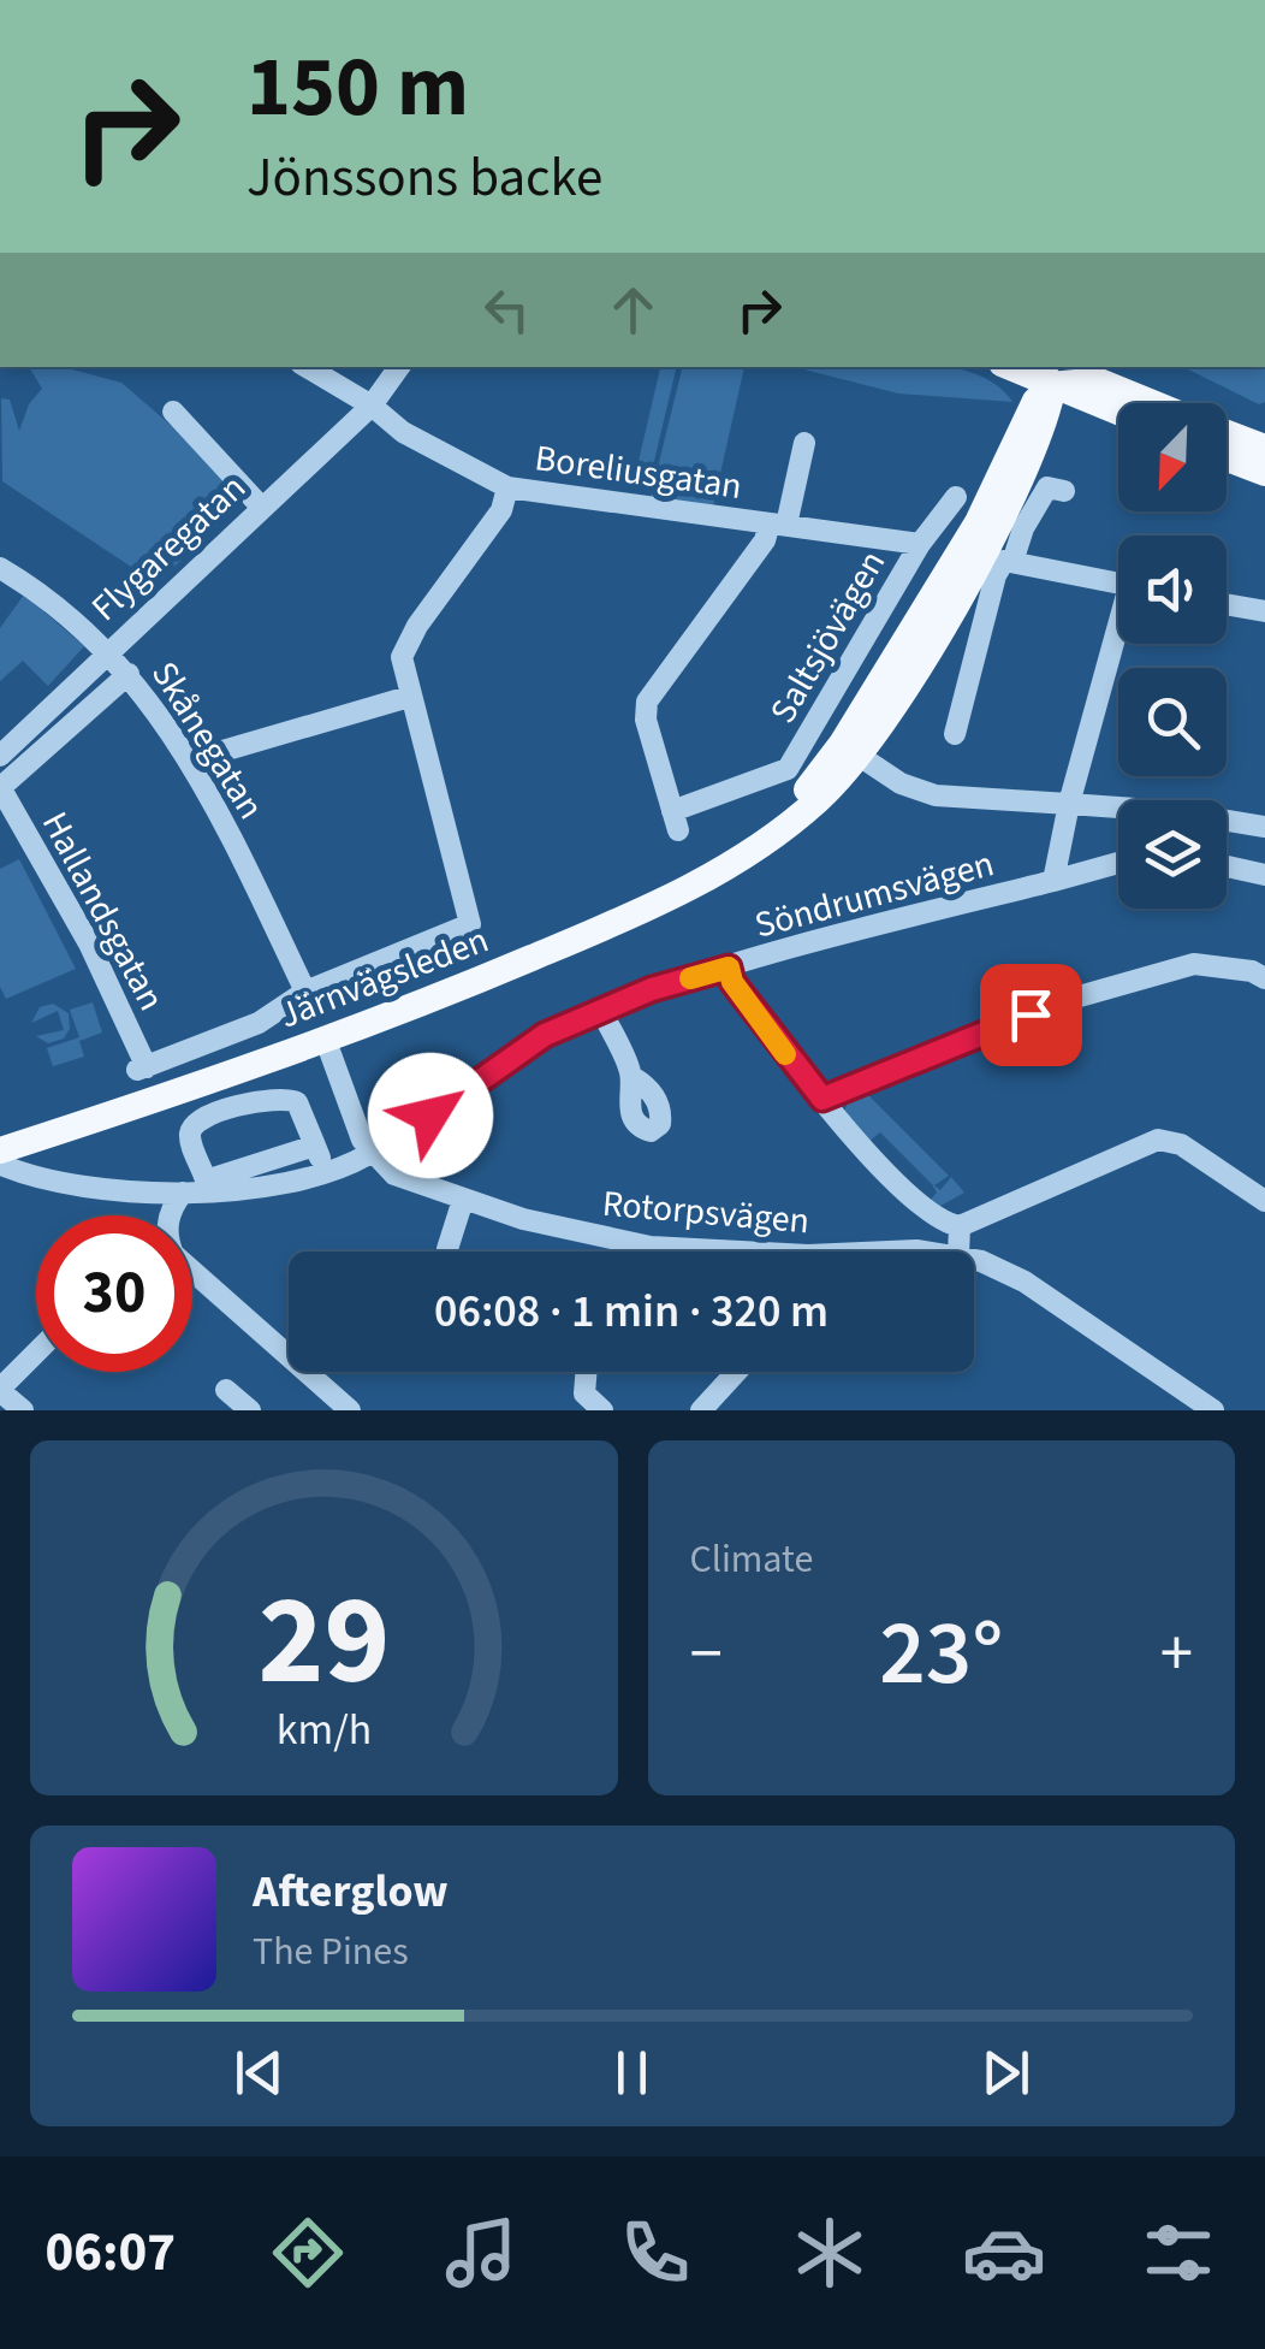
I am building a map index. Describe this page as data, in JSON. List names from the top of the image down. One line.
{"streets":{"main road":["Järnvägsleden"],"street":["Boreliusgatan","Flygaregatan","Saltsjövägen","Skånegatan","Söndrumsvägen","Hallandsgatan","Rotorpsvägen"]},"crossings":[["Boreliusgatan","Flygaregatan"],["Boreliusgatan","Saltsjövägen"],["Flygaregatan","Skånegatan"],["Skånegatan","Hallandsgatan"],["Söndrumsvägen","Järnvägsleden"],["Söndrumsvägen","Rotorpsvägen"]],"north":"bottom left","page":{"turn":["150 m","Jönssons backe"],"limit":"30","trip":"06:08 · 1 min · 320 m","tile":"Climate","heat":["−","23°","+"],"song":["Afterglow","The Pines"],"tabs":"06:07","gauge":["29","km/h"]}}
